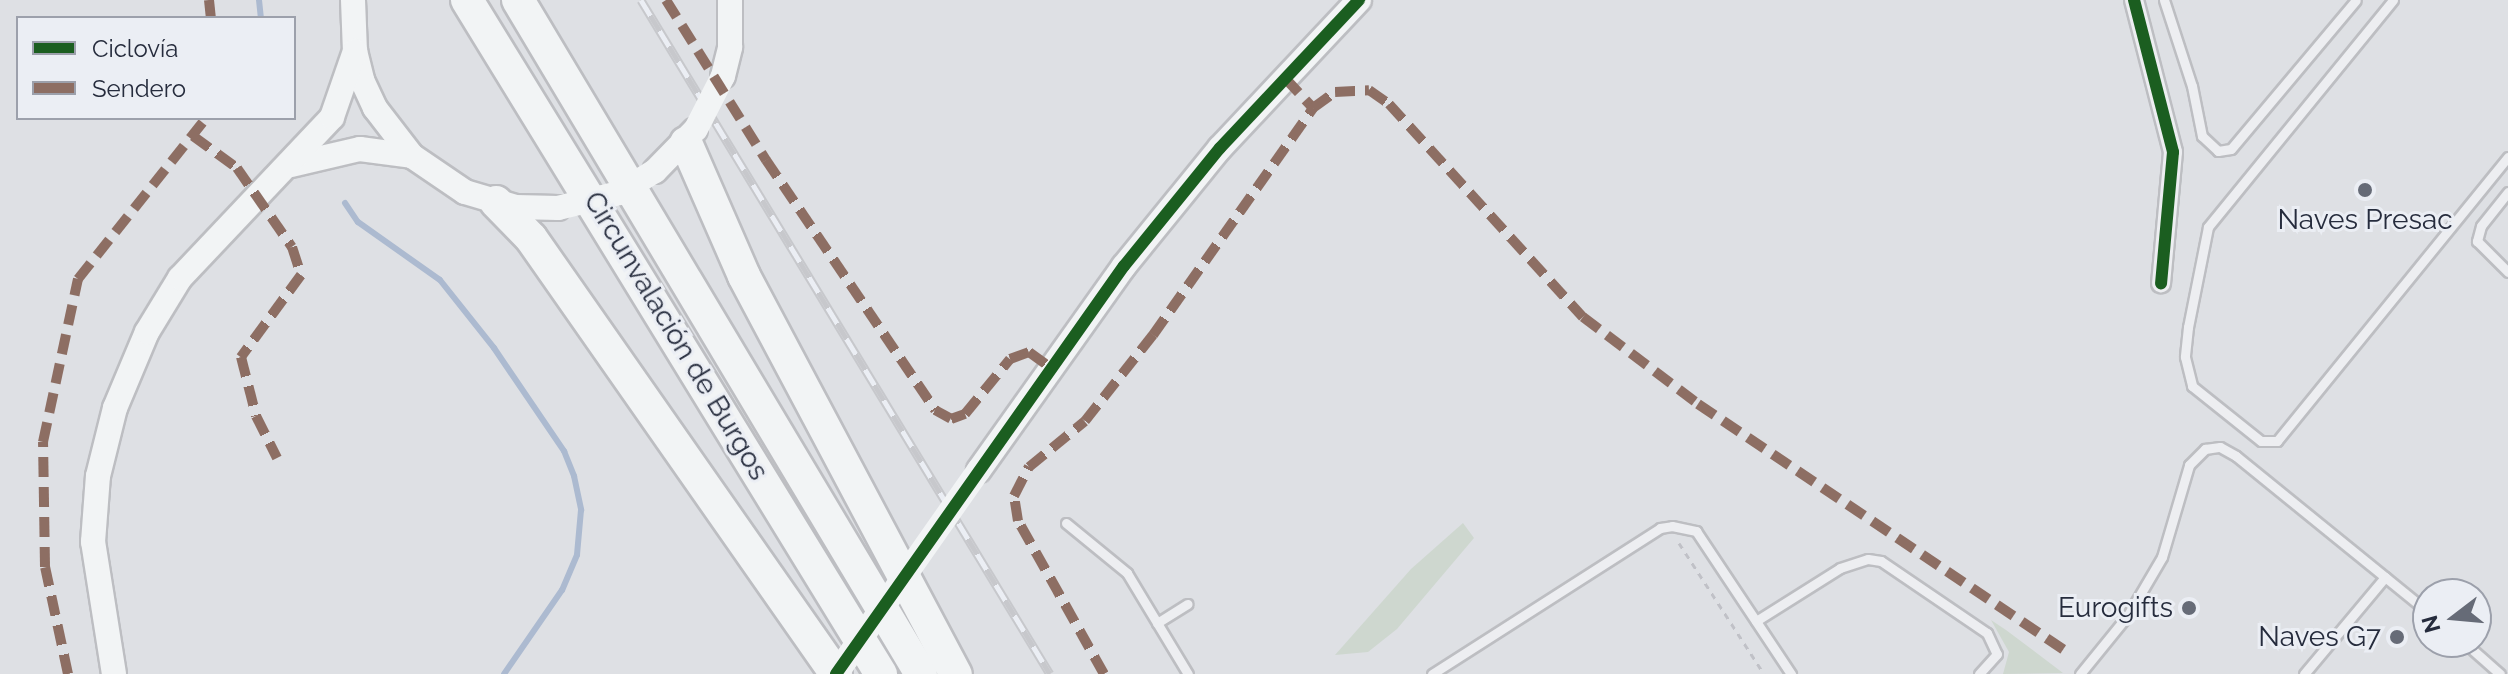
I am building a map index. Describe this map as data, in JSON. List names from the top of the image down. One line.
{"streets":{"highway":["Circunvalación de Burgos"]},"places":["Naves Presac","Eurogifts","Naves G7"],"legend":["Ciclovía","Sendero"],"north":"left"}
